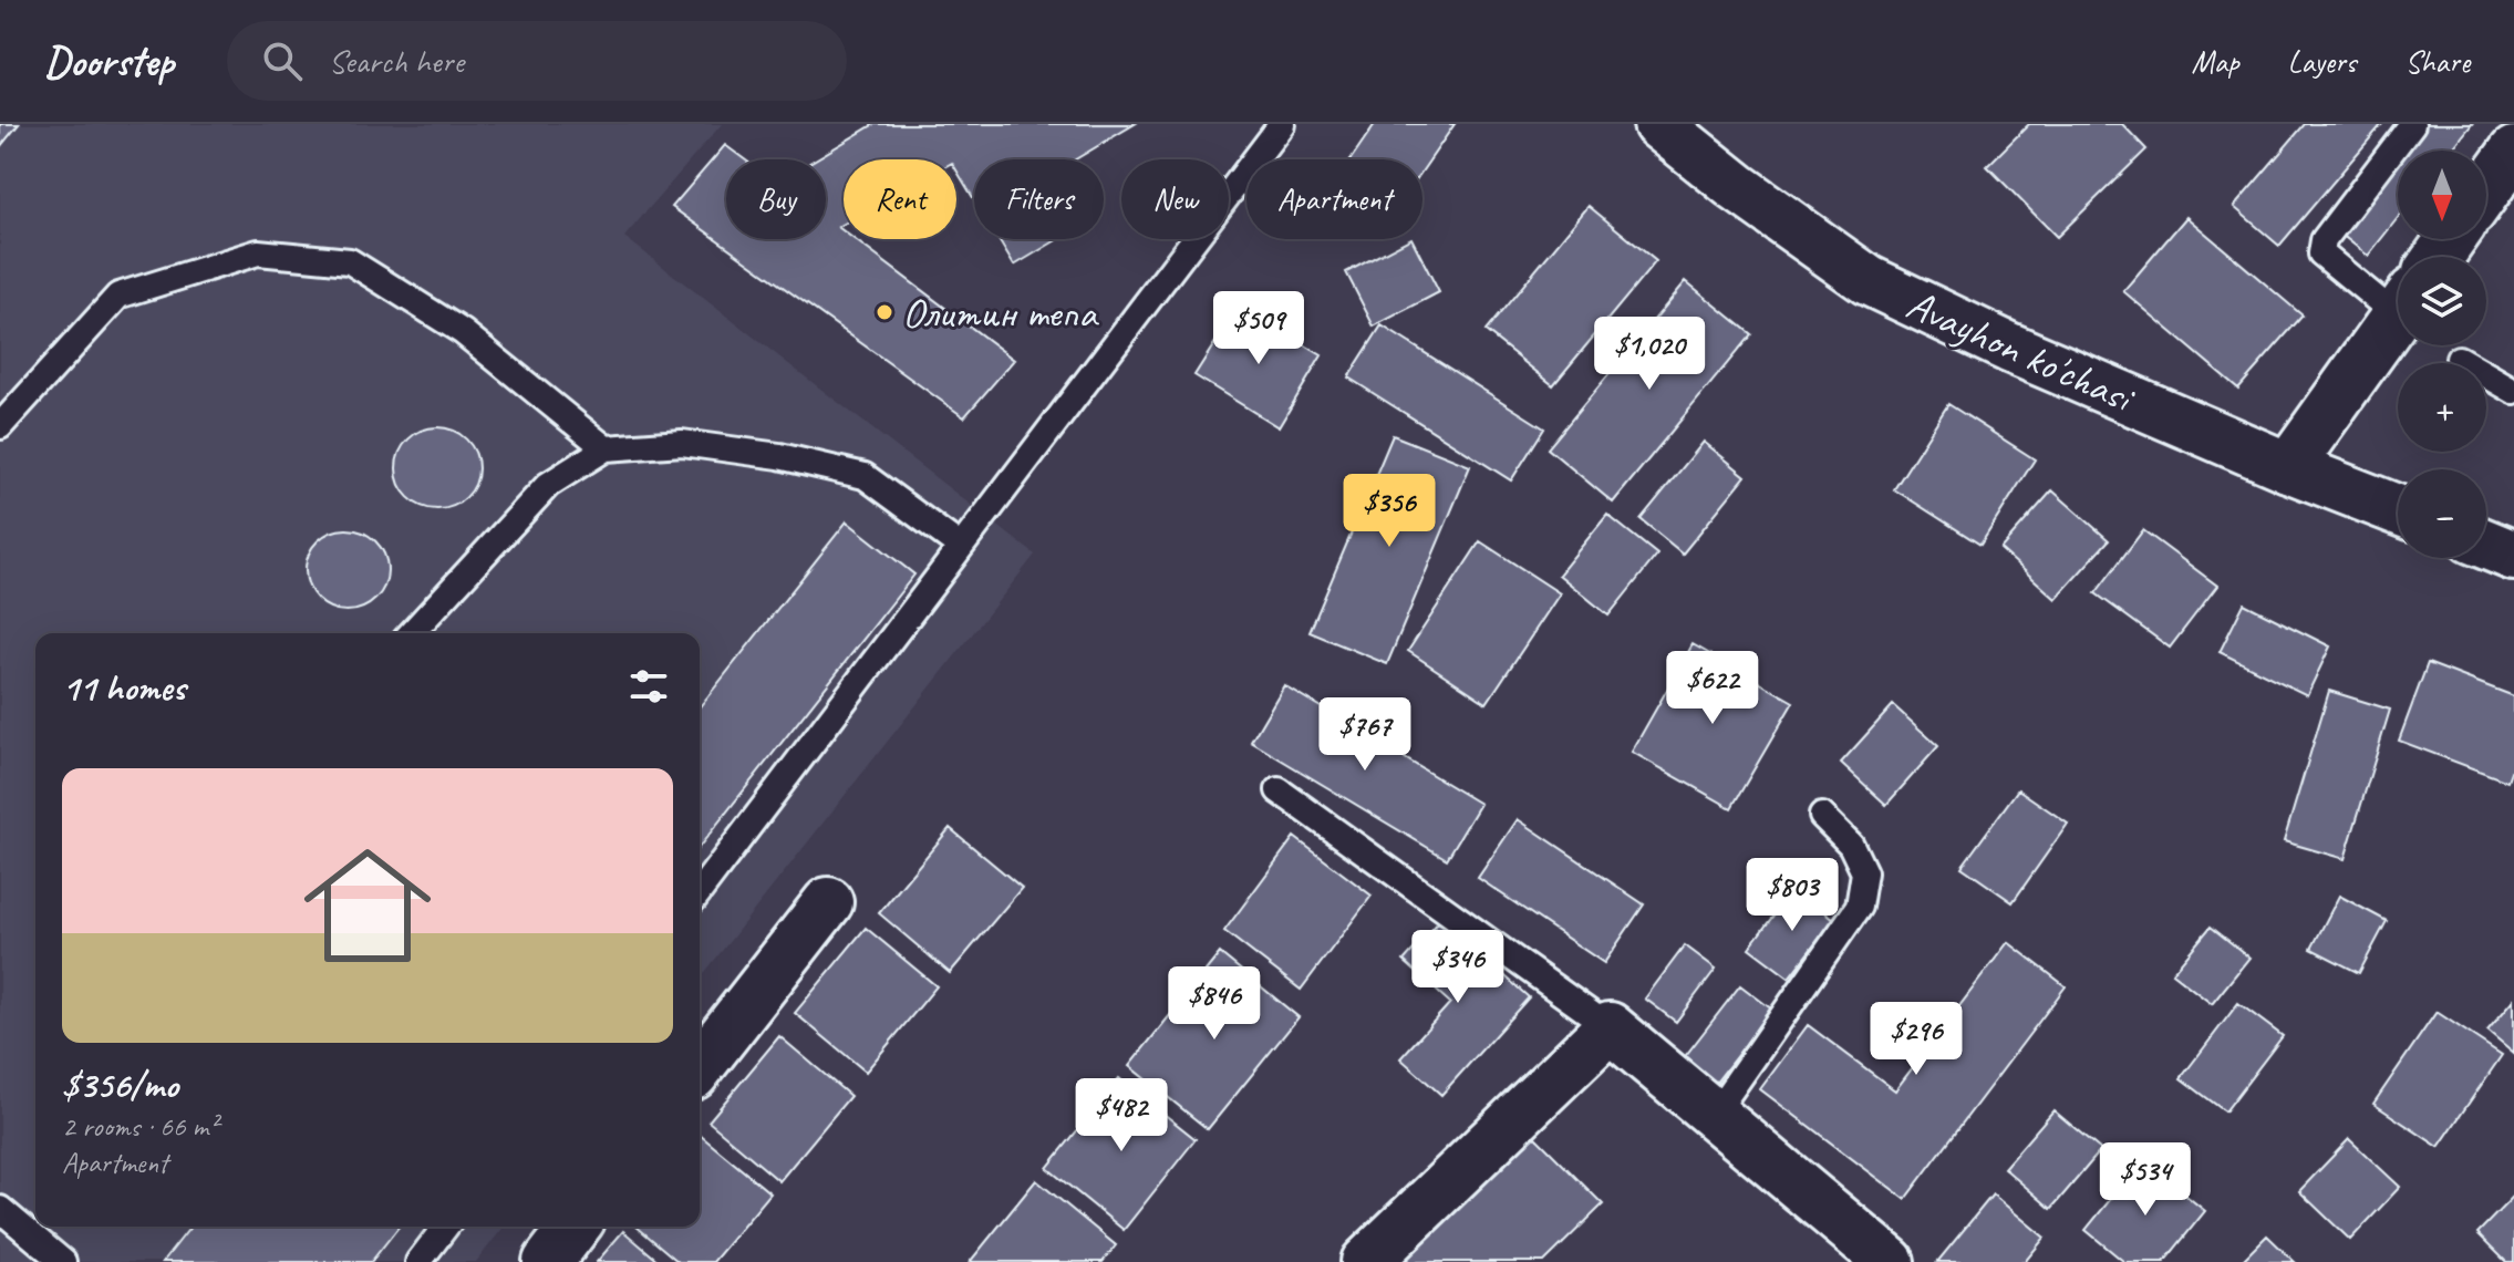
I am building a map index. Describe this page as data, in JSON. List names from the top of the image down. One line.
{"streets":{"street":["Avayhon ko'chasi"]},"places":["Олитин тепа"],"north":"bottom","page":{"header":"Doorstep","search":"Search here","nav":["Map","Layers","Share"],"map_buttons":["+","−"],"chip":["Buy","Rent","Filters","New","Apartment"],"price":["$509","$1,020","$356","$622","$767","$803","$346","$846","$296","$482","$534"],"heading":"11 homes","list":[{"name":"$356/mo","note":"2 rooms · 66 m² · Apartment"}]}}
